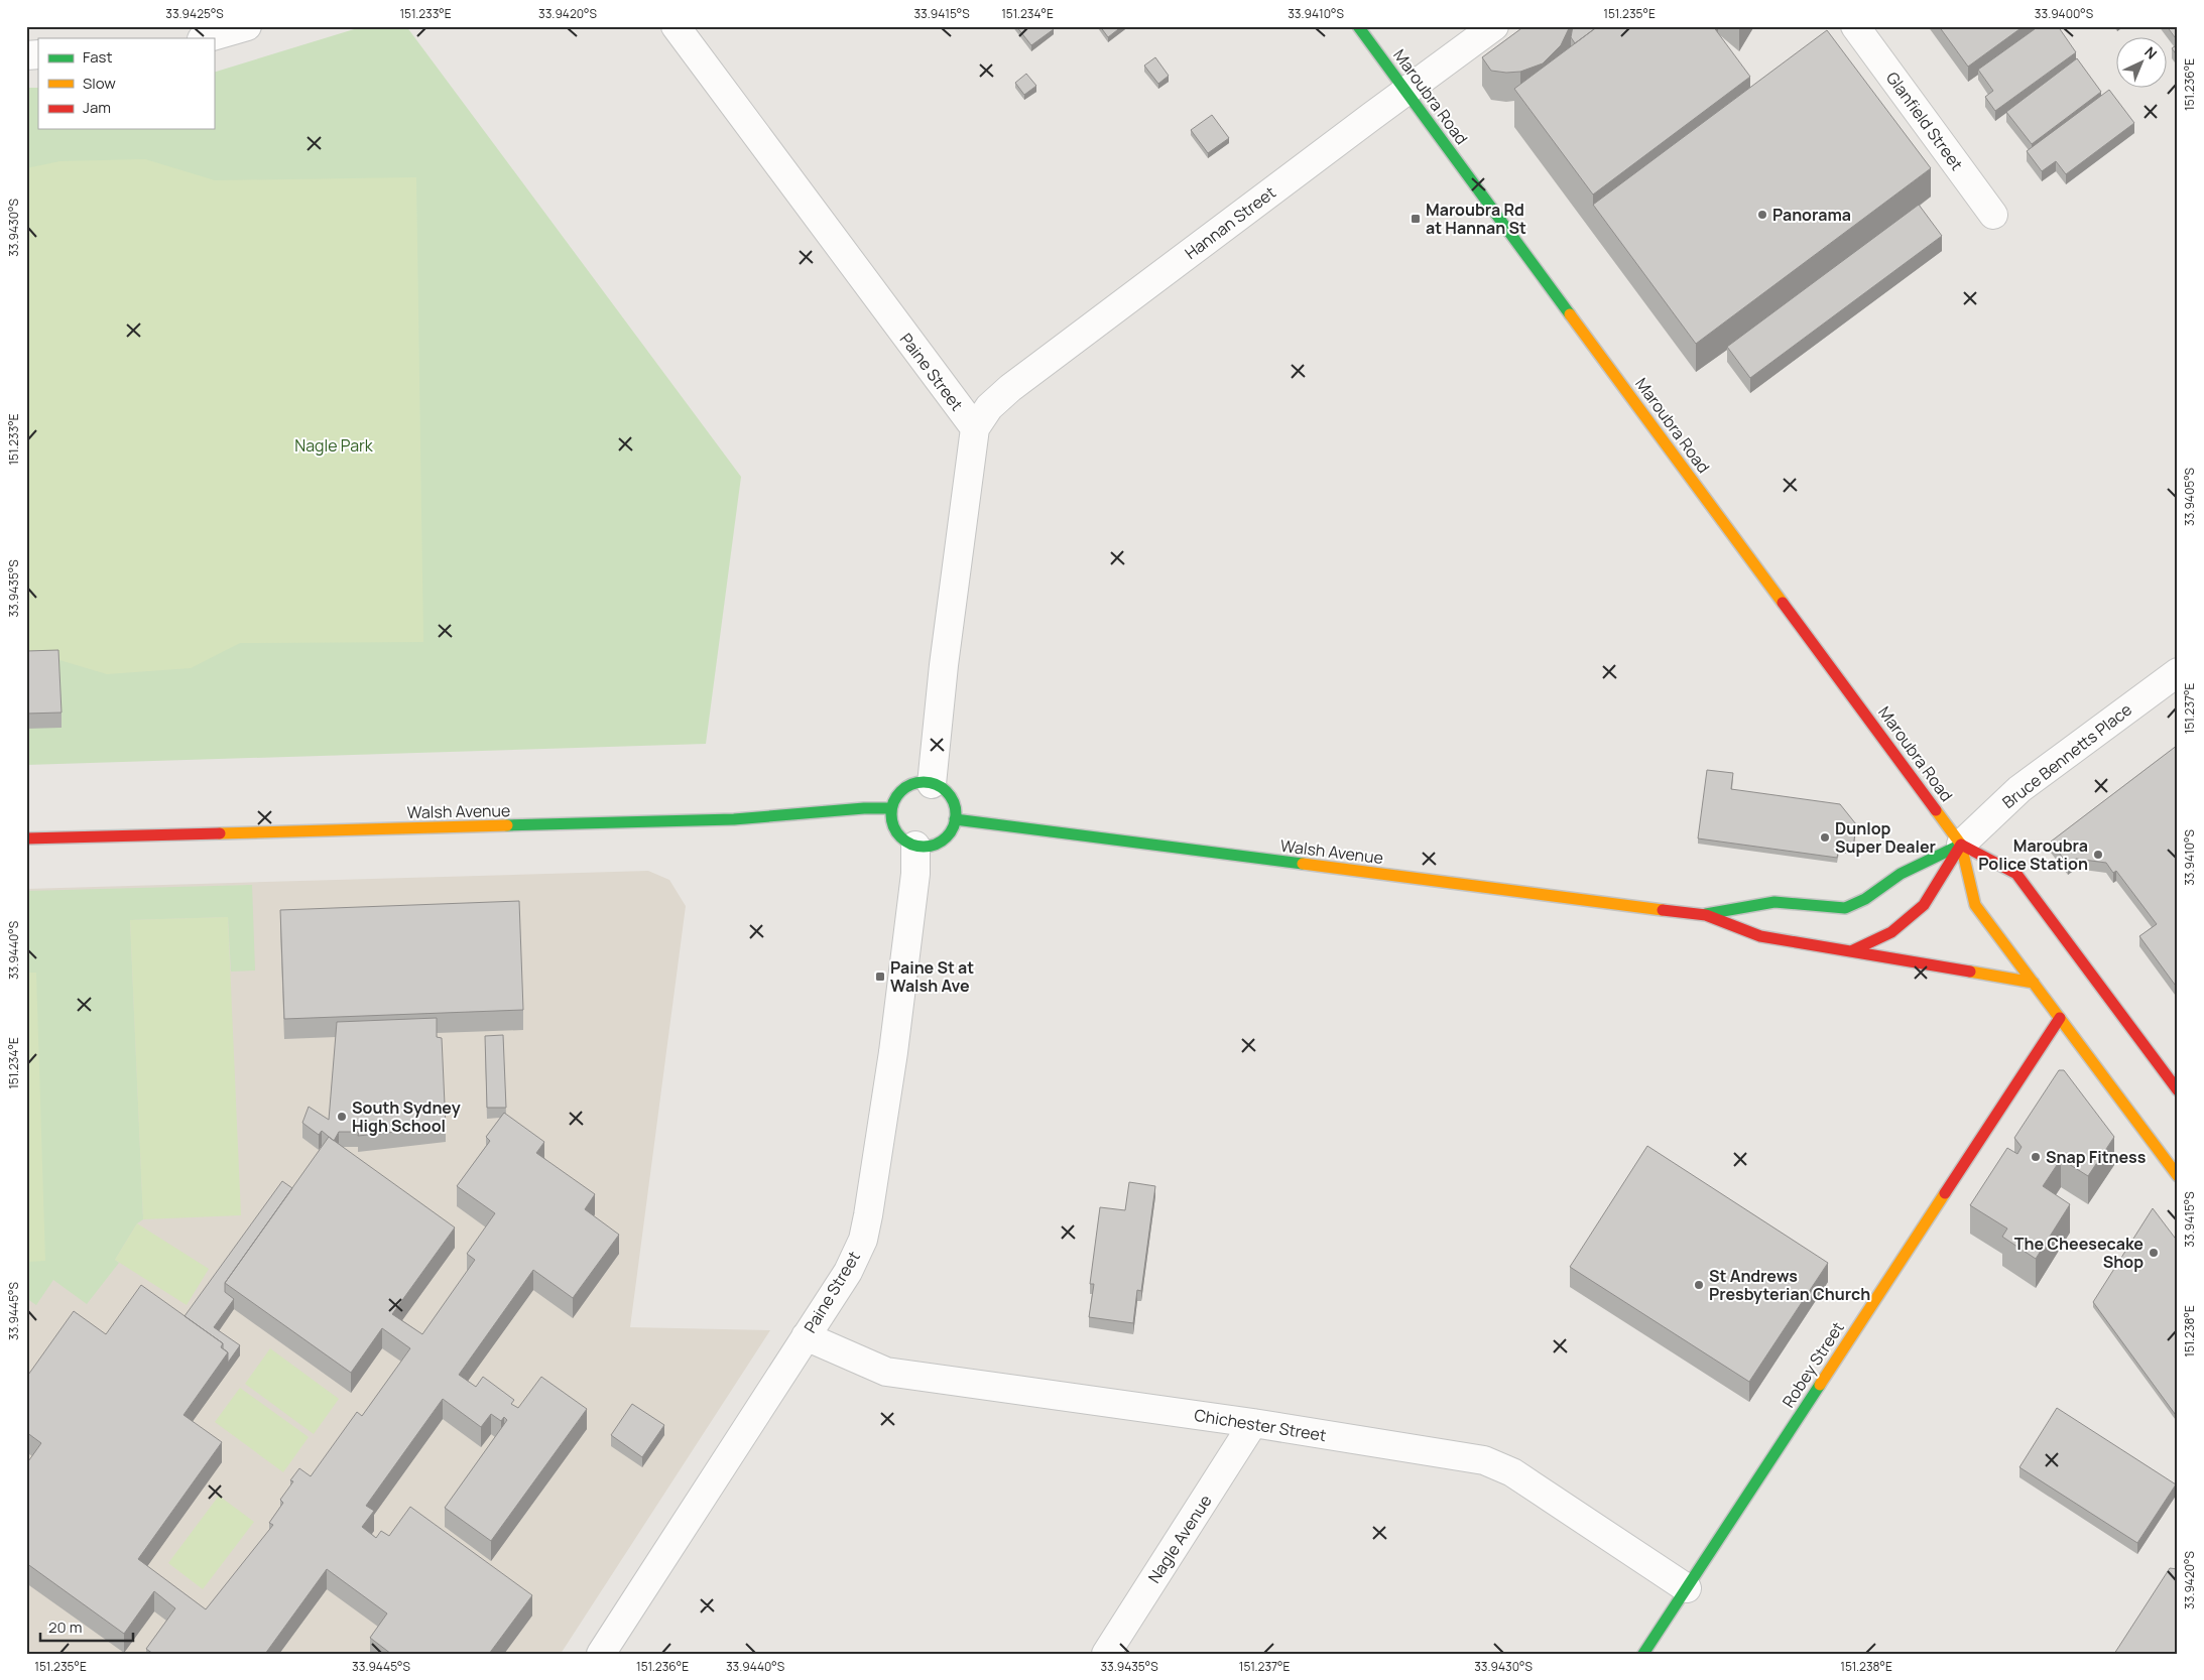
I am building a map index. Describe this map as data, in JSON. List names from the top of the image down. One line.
{"streets":{"street":["Maroubra Road","Glanfield Street","Hannan Street","Paine Street","Bruce Bennetts Place","Walsh Avenue","Robey Street","Chichester Street","Nagle Avenue"]},"crossings":[["Maroubra Road","Hannan Street"],["Maroubra Road","Bruce Bennetts Place"],["Maroubra Road","Walsh Avenue"],["Maroubra Road","Robey Street"],["Hannan Street","Paine Street"],["Paine Street","Walsh Avenue"],["Paine Street","Chichester Street"],["Bruce Bennetts Place","Walsh Avenue"],["Robey Street","Chichester Street"],["Chichester Street","Nagle Avenue"]],"parks":["Nagle Park"],"places":{"other":["Panorama","Dunlop Super Dealer","Maroubra Police Station","South Sydney High School","Snap Fitness","The Cheesecake Shop","St Andrews Presbyterian Church"],"transit":["Maroubra Rd at Hannan St","Paine St at Walsh Ave"]},"legend":["Fast","Slow","Jam"],"scale_bar":"20 m","north":"top right","coordinates":["33.9425°S","151.233°E","33.9420°S","33.9415°S","151.234°E","33.9410°S","151.235°E","33.9400°S","151.236°E","33.9430°S","33.9405°S","33.9435°S","151.237°E","33.9440°S","33.9445°S","151.238°E"]}
